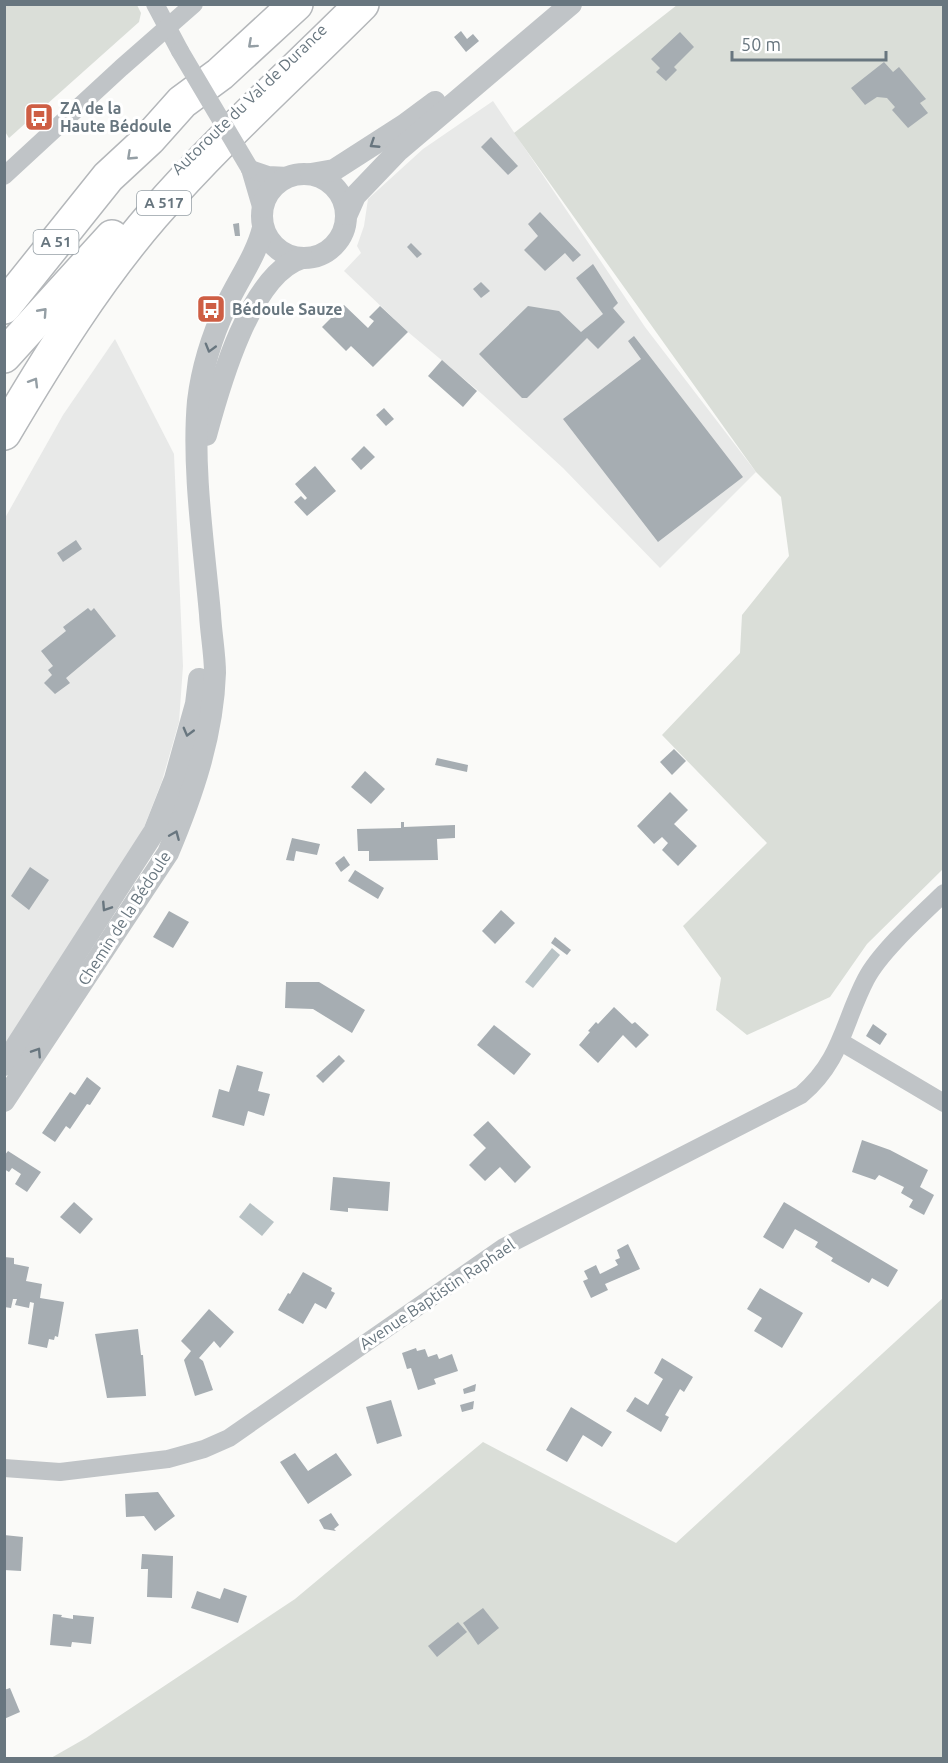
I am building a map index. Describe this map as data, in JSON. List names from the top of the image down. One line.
{"streets":{"highway":["Autoroute du Val de Durance","A 517","A 51"],"street":["Chemin de la Bédoule","Avenue Baptistin Raphael"]},"places":{"bus stop":["ZA de la Haute Bédoule","Bédoule Sauze"]},"scale_bar":"50 m"}
